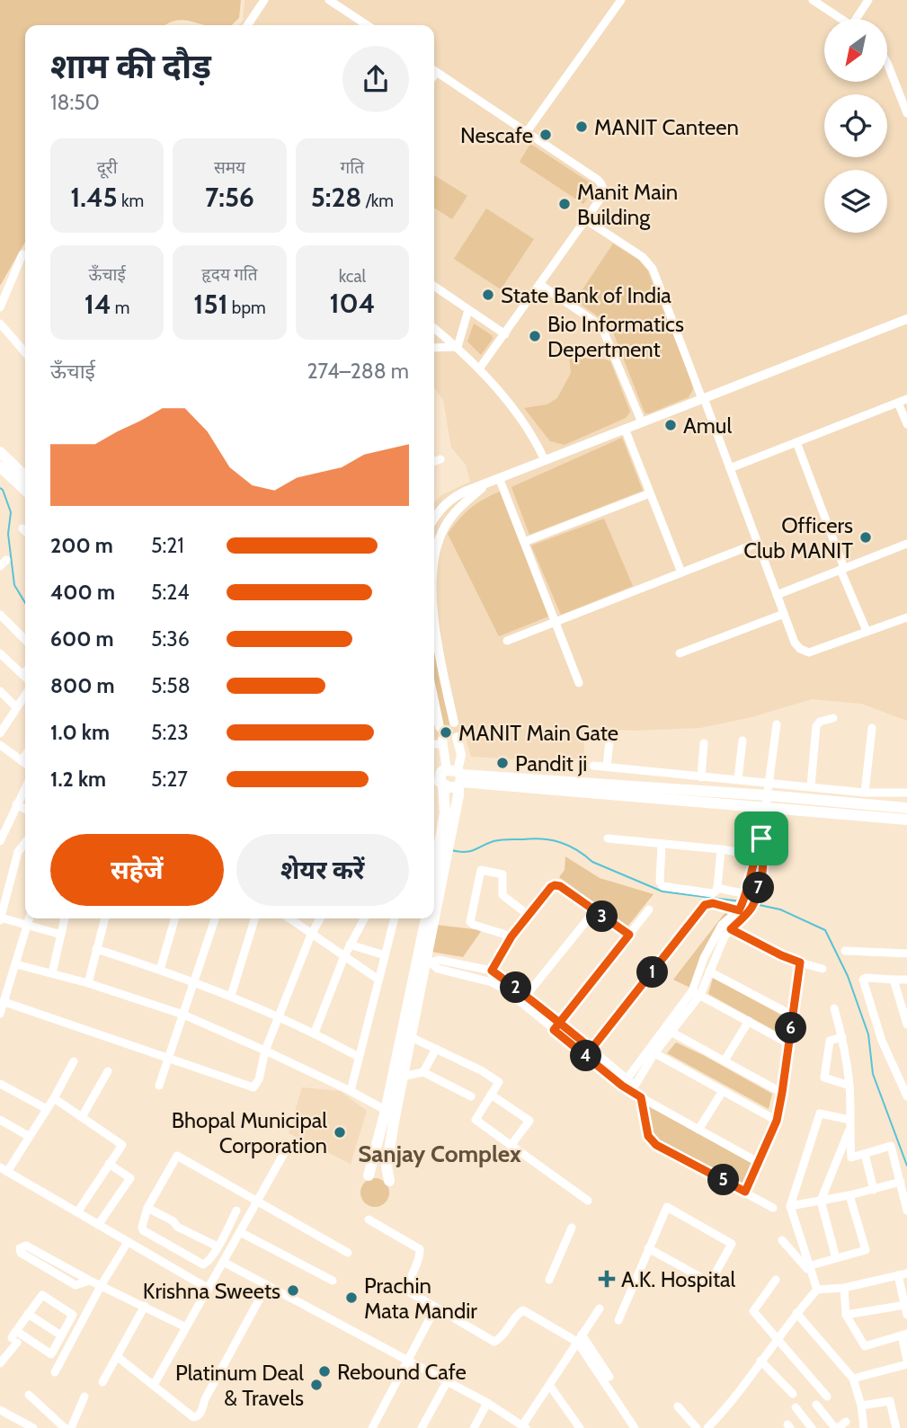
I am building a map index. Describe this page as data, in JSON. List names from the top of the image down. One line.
{"districts":["Sanjay Complex"],"places":{"other":["MANIT Canteen","Nescafe","Manit Main Building","State Bank of India","Bio Informatics Depertment","Amul","Officers Club MANIT","MANIT Main Gate","Pandit ji","Bhopal Municipal Corporation","Krishna Sweets","Prachin Mata Mandir","Rebound Cafe","Platinum Deal & Travels"],"health":["A.K. Hospital"]},"north":"bottom left","page":{"heading":["शाम की दौड़","18:50"],"stats":[["दूरी","1.45 km"],["समय","7:56"],["गति","5:28 /km"],["ऊँचाई","14 m"],["हृदय गति","151 bpm"],["kcal","104"]],"chart":["ऊँचाई","274–288 m"],"list":[{"name":"200 m","note":"5:21"},{"name":"400 m","note":"5:24"},{"name":"600 m","note":"5:36"},{"name":"800 m","note":"5:58"},{"name":"1.0 km","note":"5:23"},{"name":"1.2 km","note":"5:27"}],"buttons":["सहेजें","शेयर करें"],"pins":["7","3","1","2","6","4","5"]}}
